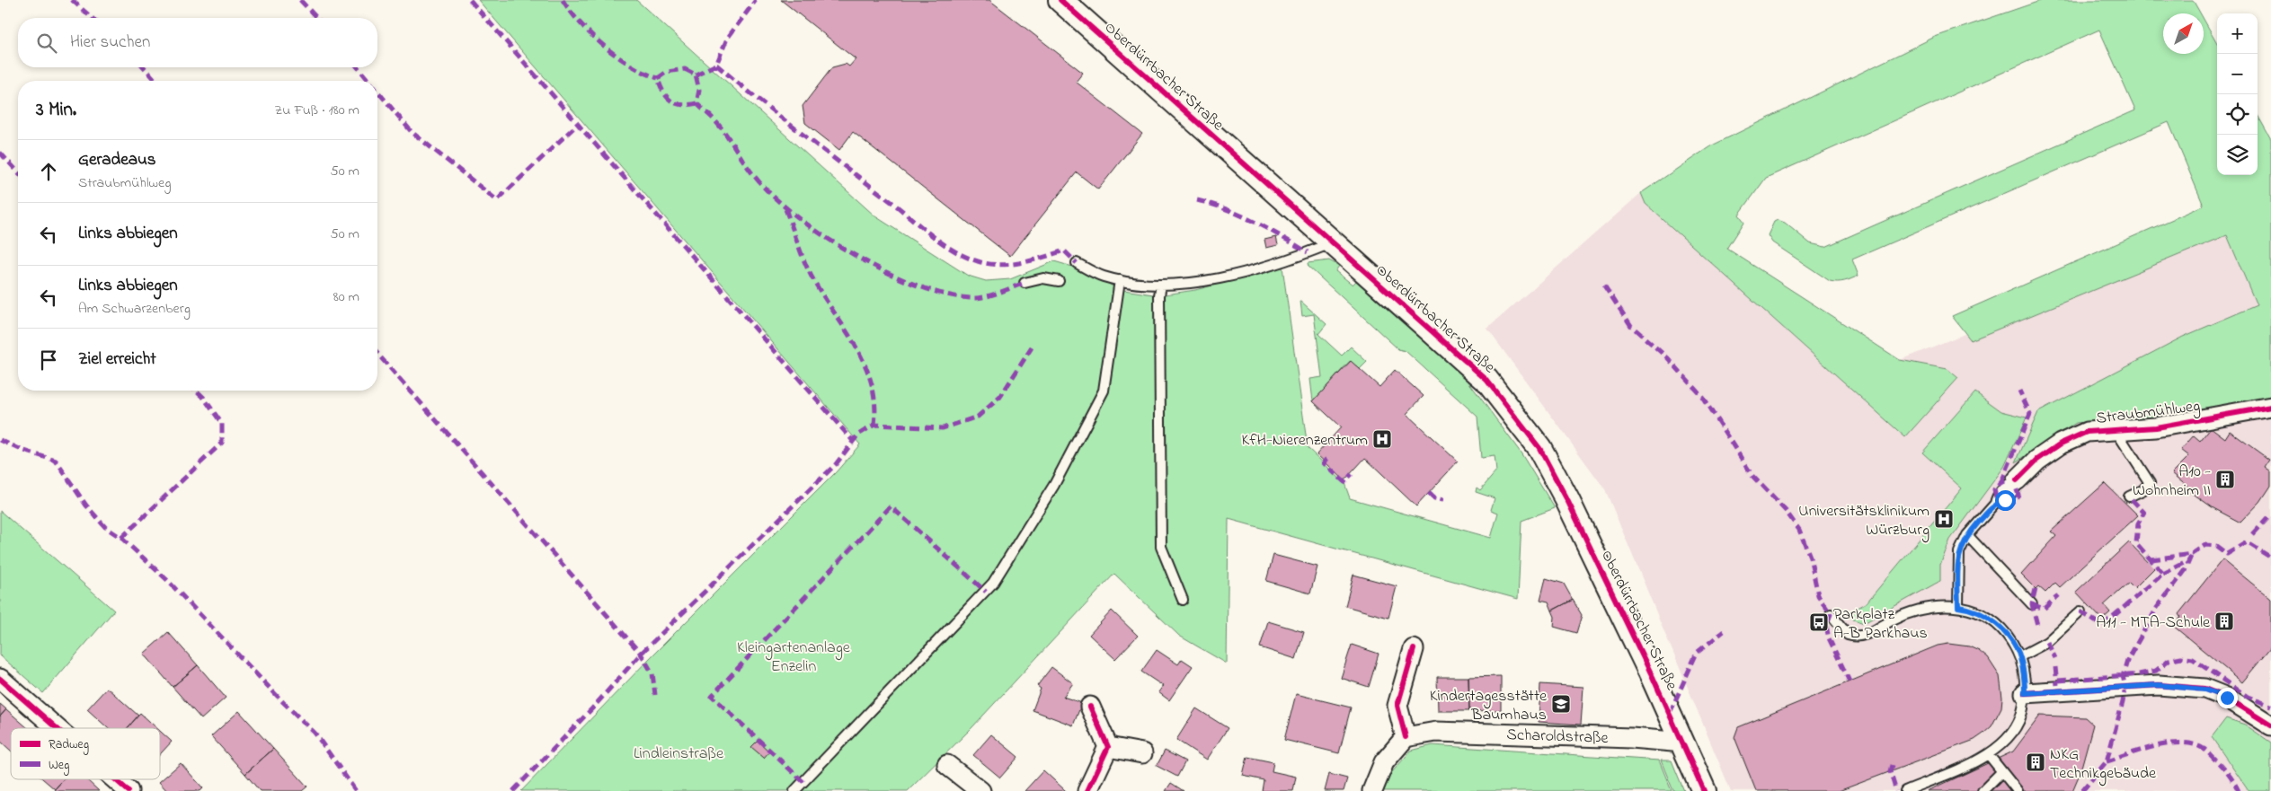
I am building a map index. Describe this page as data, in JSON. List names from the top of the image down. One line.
{"streets":{"street":["Oberdürrbacher Straße","Straubmühlweg","Scharoldstraße"]},"crossings":[["Oberdürrbacher Straße","Scharoldstraße"]],"parks":["Kleingartenanlage Enzelin","Lindleinstraße"],"places":{"hospital":["KfH-Nierenzentrum","Universitätsklinikum Würzburg"],"building":["A10 - Wohnheim II","A11 - MTA-Schule","NKG Technikgebäude"],"bus stop":["Parkplatz A-B Parkhaus"],"school or university":["Kindertagesstätte Baumhaus"]},"legend":["Radweg","Weg"],"north":"top right","page":{"map_buttons":["+","−"],"search":"Hier suchen","heading":["3 Min.","Zu Fuß · 180 m"],"list":[["Geradeaus","Straubmühlweg","50 m"],["Links abbiegen","50 m"],["Links abbiegen","Am Schwarzenberg","80 m"],"Ziel erreicht"]}}
